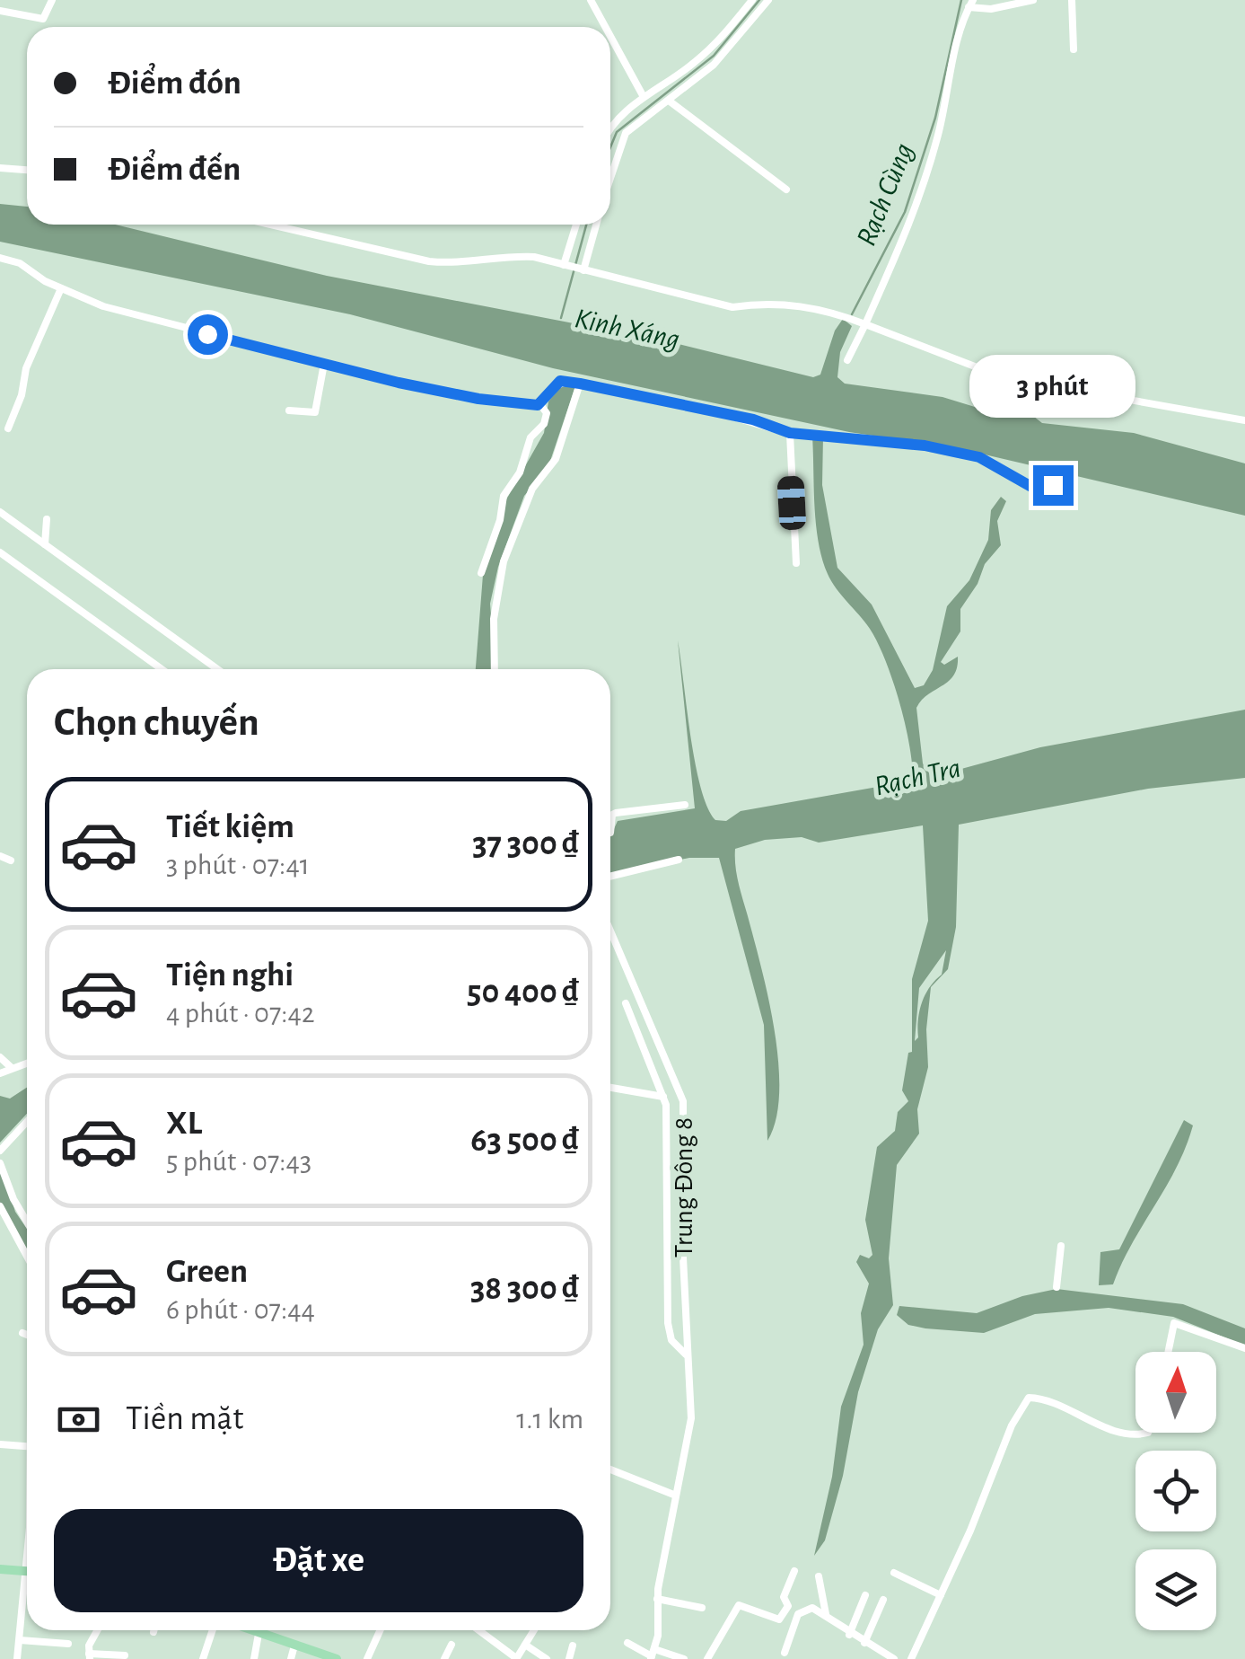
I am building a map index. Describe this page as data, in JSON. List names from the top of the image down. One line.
{"streets":{"street":["Trung Đông 8"]},"water":["Rạch Cùng","Kinh Xáng","Rạch Tra"],"north":"top","page":{"banner":["Điểm đón","Điểm đến"],"bubble":"3 phút","heading":"Chọn chuyến","list":[{"name":"Tiết kiệm","note":"3 phút · 07:41","value":"37 300 ₫"},{"name":"Tiện nghi","note":"4 phút · 07:42","value":"50 400 ₫"},{"name":"XL","note":"5 phút · 07:43","value":"63 500 ₫"},{"name":"Green","note":"6 phút · 07:44","value":"38 300 ₫"}],"pay":["Tiền mặt","1.1 km"],"buttons":"Đặt xe"}}
